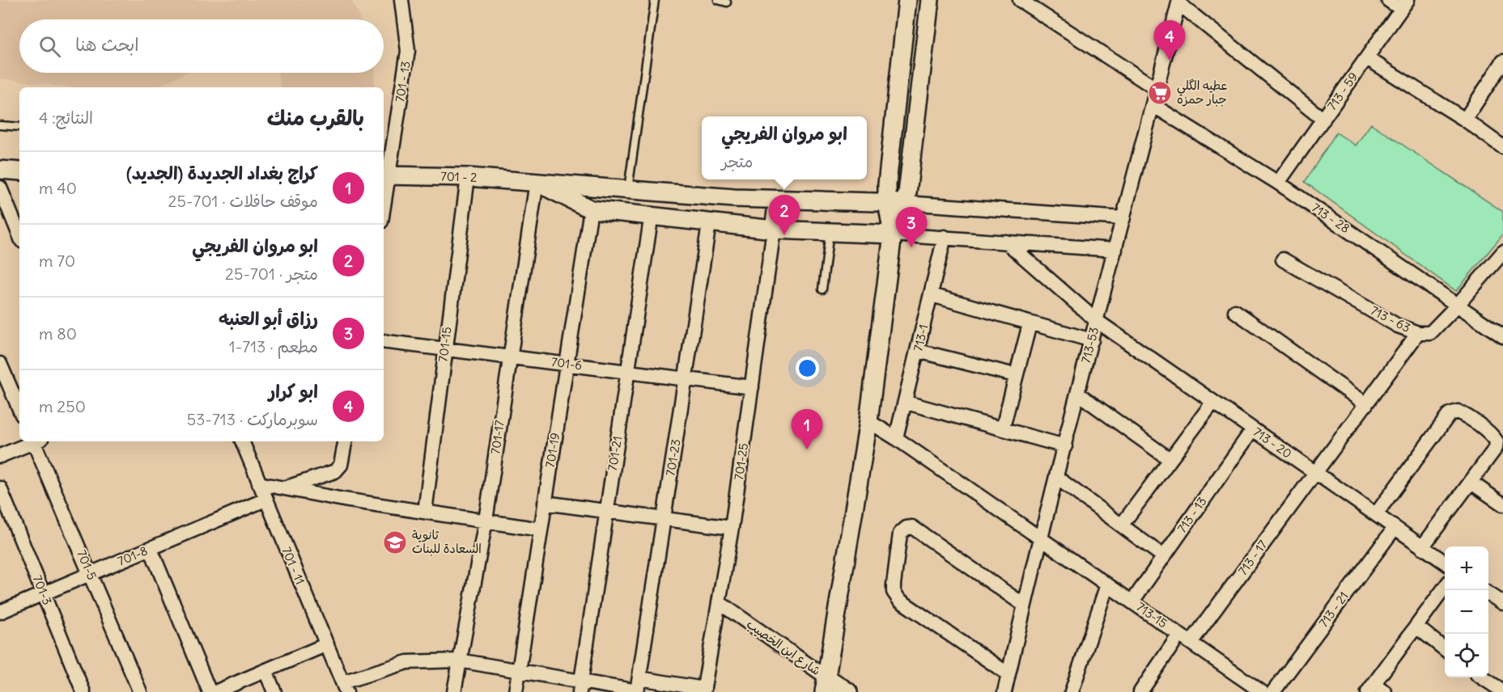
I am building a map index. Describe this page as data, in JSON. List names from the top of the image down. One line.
{"streets":{"street":["701 - 13","713 - 59","701 - 2","713 - 28","713 - 63","713-1","701-15","713-53","701-6","701-17","713 - 20","701-19","701-21","701-23","701-25","713 - 13","701-8","713 - 17","701-5","701 - 11","701-3","713 - 21","713-15","شارع ابن الخصيب"]},"crossings":[["701 - 13","701 - 2"],["713 - 59","713 - 28"],["701 - 2","701-15"],["701 - 2","701-17"],["713 - 28","713 - 63"],["713 - 28","713-53"],["713 - 63","713 - 17"],["713-1","713-15"],["701-15","701-6"],["713-53","713 - 20"],["713-53","713-15"],["701-6","701-17"],["701-6","701-19"],["701-6","701-21"],["701-6","701-23"],["701-6","701-25"],["713 - 20","713 - 13"],["713 - 20","713 - 17"],["713 - 20","713 - 21"],["701-25","شارع ابن الخصيب"],["713 - 13","713-15"],["701-8","701-5"],["701-8","701 - 11"],["701-8","701-3"],["713 - 17","713-15"]],"places":{"supermarket":["عطيه الگلي جبار حمزه"],"school or university":["ثانوية السعادة للبنات"]},"page":{"search":"ابحث هنا","pins":["4","2","3","1"],"heading":["بالقرب منك","النتائج: 4"],"popup":["ابو مروان الفريجي","متجر"],"list":[{"mark":"1","name":"كراج بغداد الجديدة (الجديد)","note":"موقف حافلات · 701-25","value":"40 m"},{"mark":"2","name":"ابو مروان الفريجي","note":"متجر · 701-25","value":"70 m"},{"mark":"3","name":"رزاق أبو العنبه","note":"مطعم · 713-1","value":"80 m"},{"mark":"4","name":"ابو كرار","note":"سوبرماركت · 713-53","value":"250 m"}],"map_buttons":["+","−"]}}
